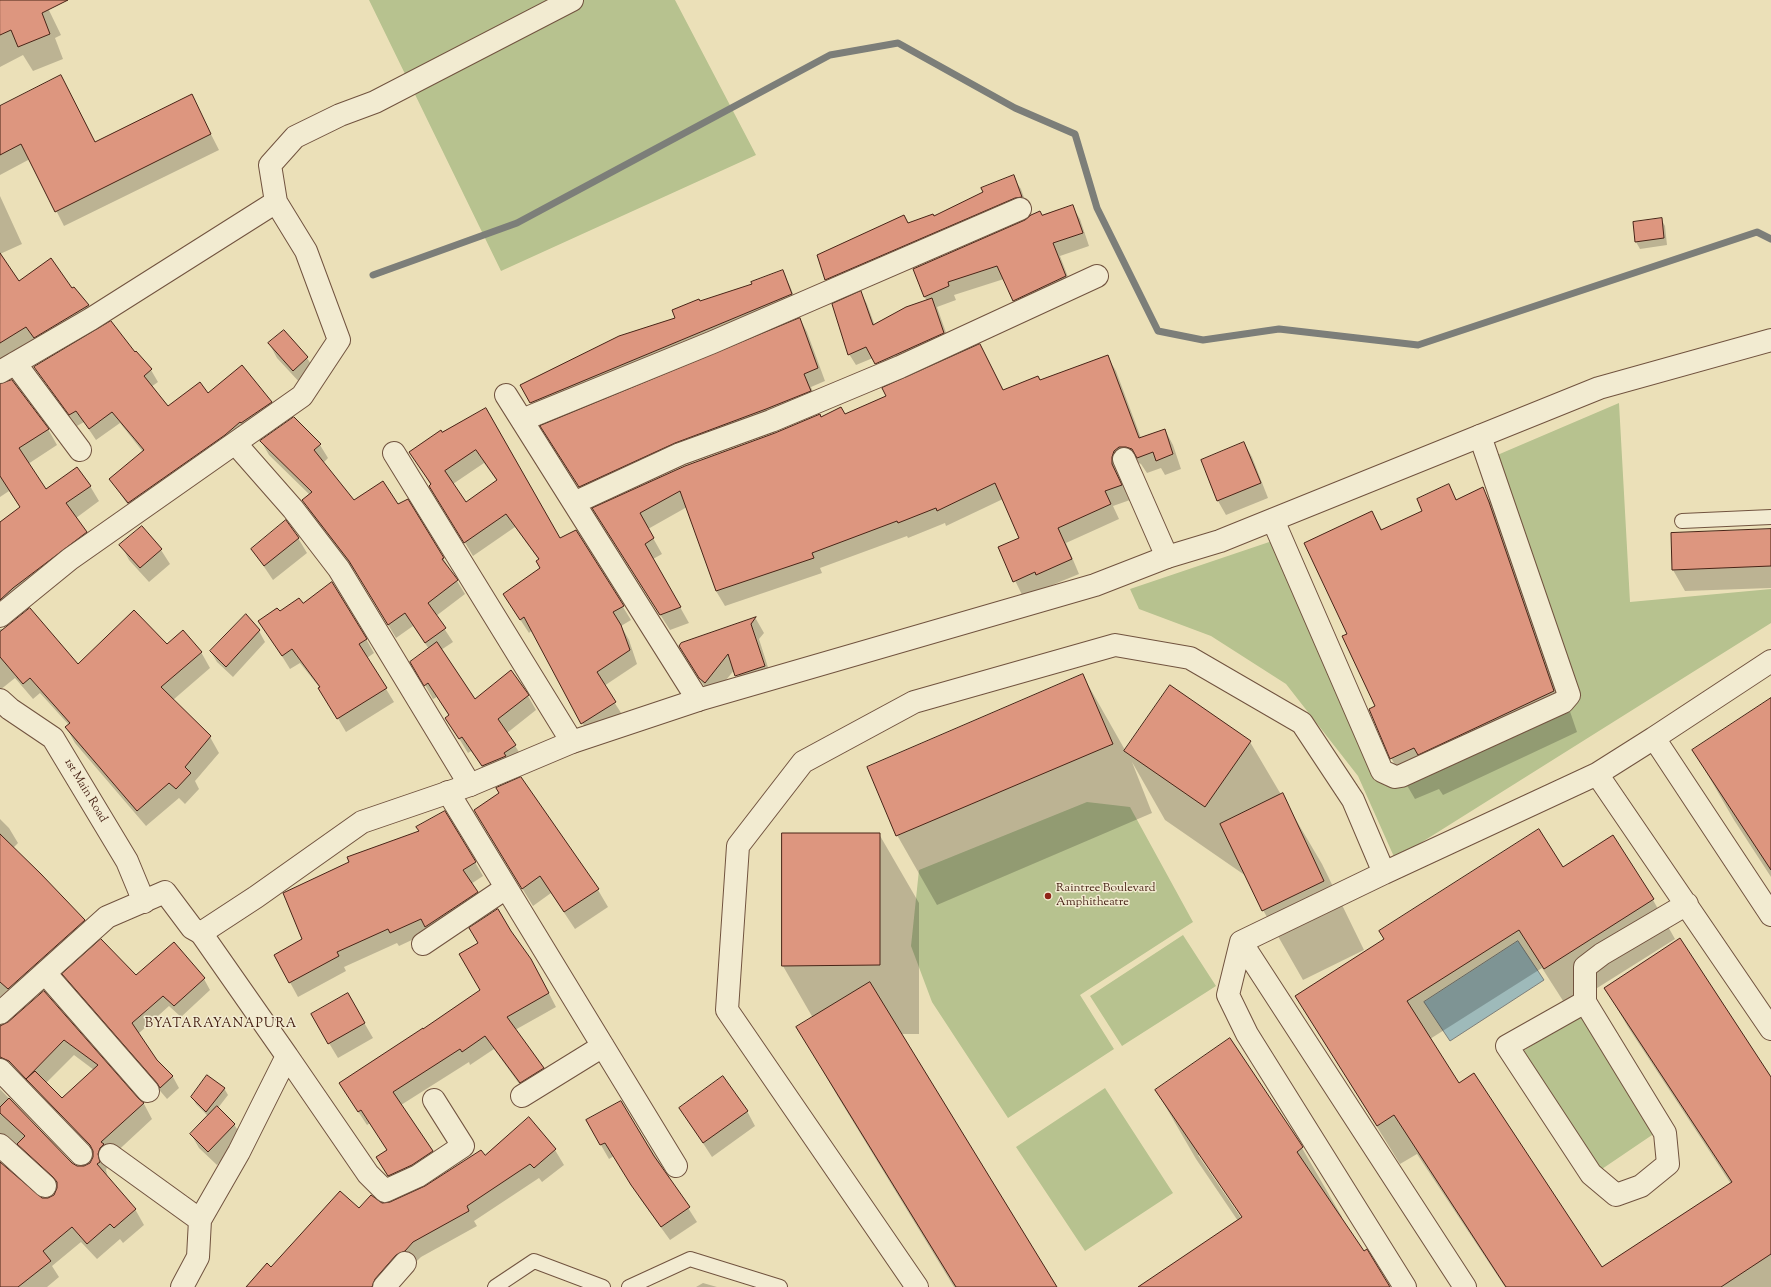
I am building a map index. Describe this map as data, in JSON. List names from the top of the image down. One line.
{"streets":{"street":["1st Main Road"]},"districts":["BYATARAYANAPURA"],"places":["Raintree Boulevard Amphitheatre"]}
